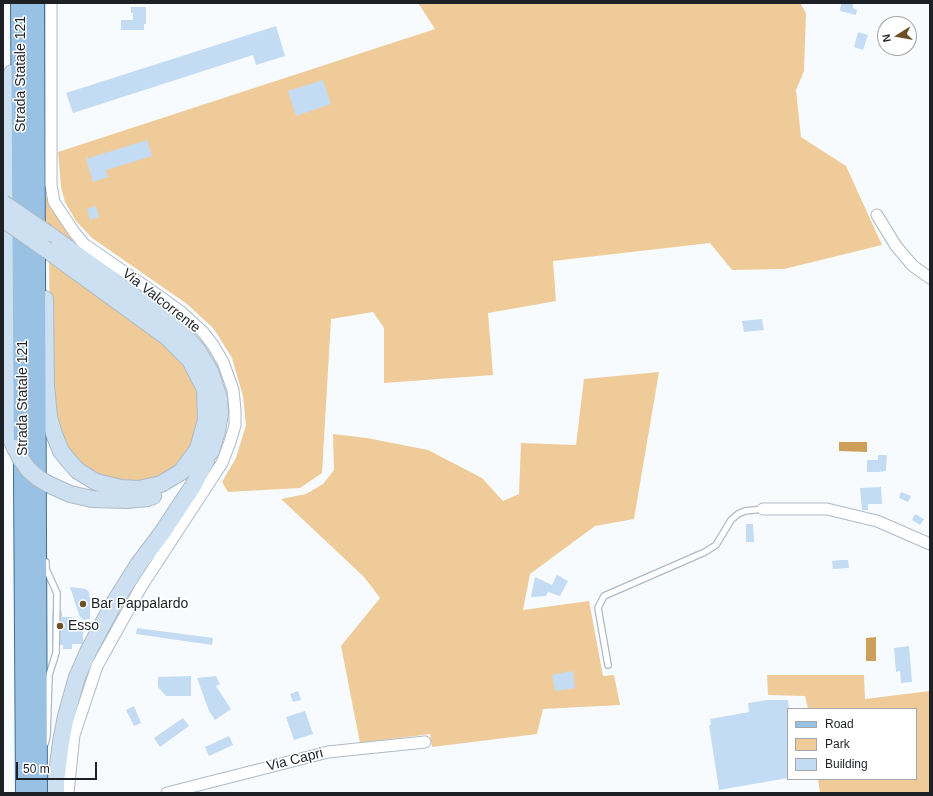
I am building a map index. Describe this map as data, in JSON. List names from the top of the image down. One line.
{"streets":{"main road":["Strada Statale 121"],"street":["Via Valcorrente","Via Capri"]},"places":["Bar Pappalardo","Esso"],"legend":["Road","Park","Building"],"scale_bar":"50 m","north":"left"}
